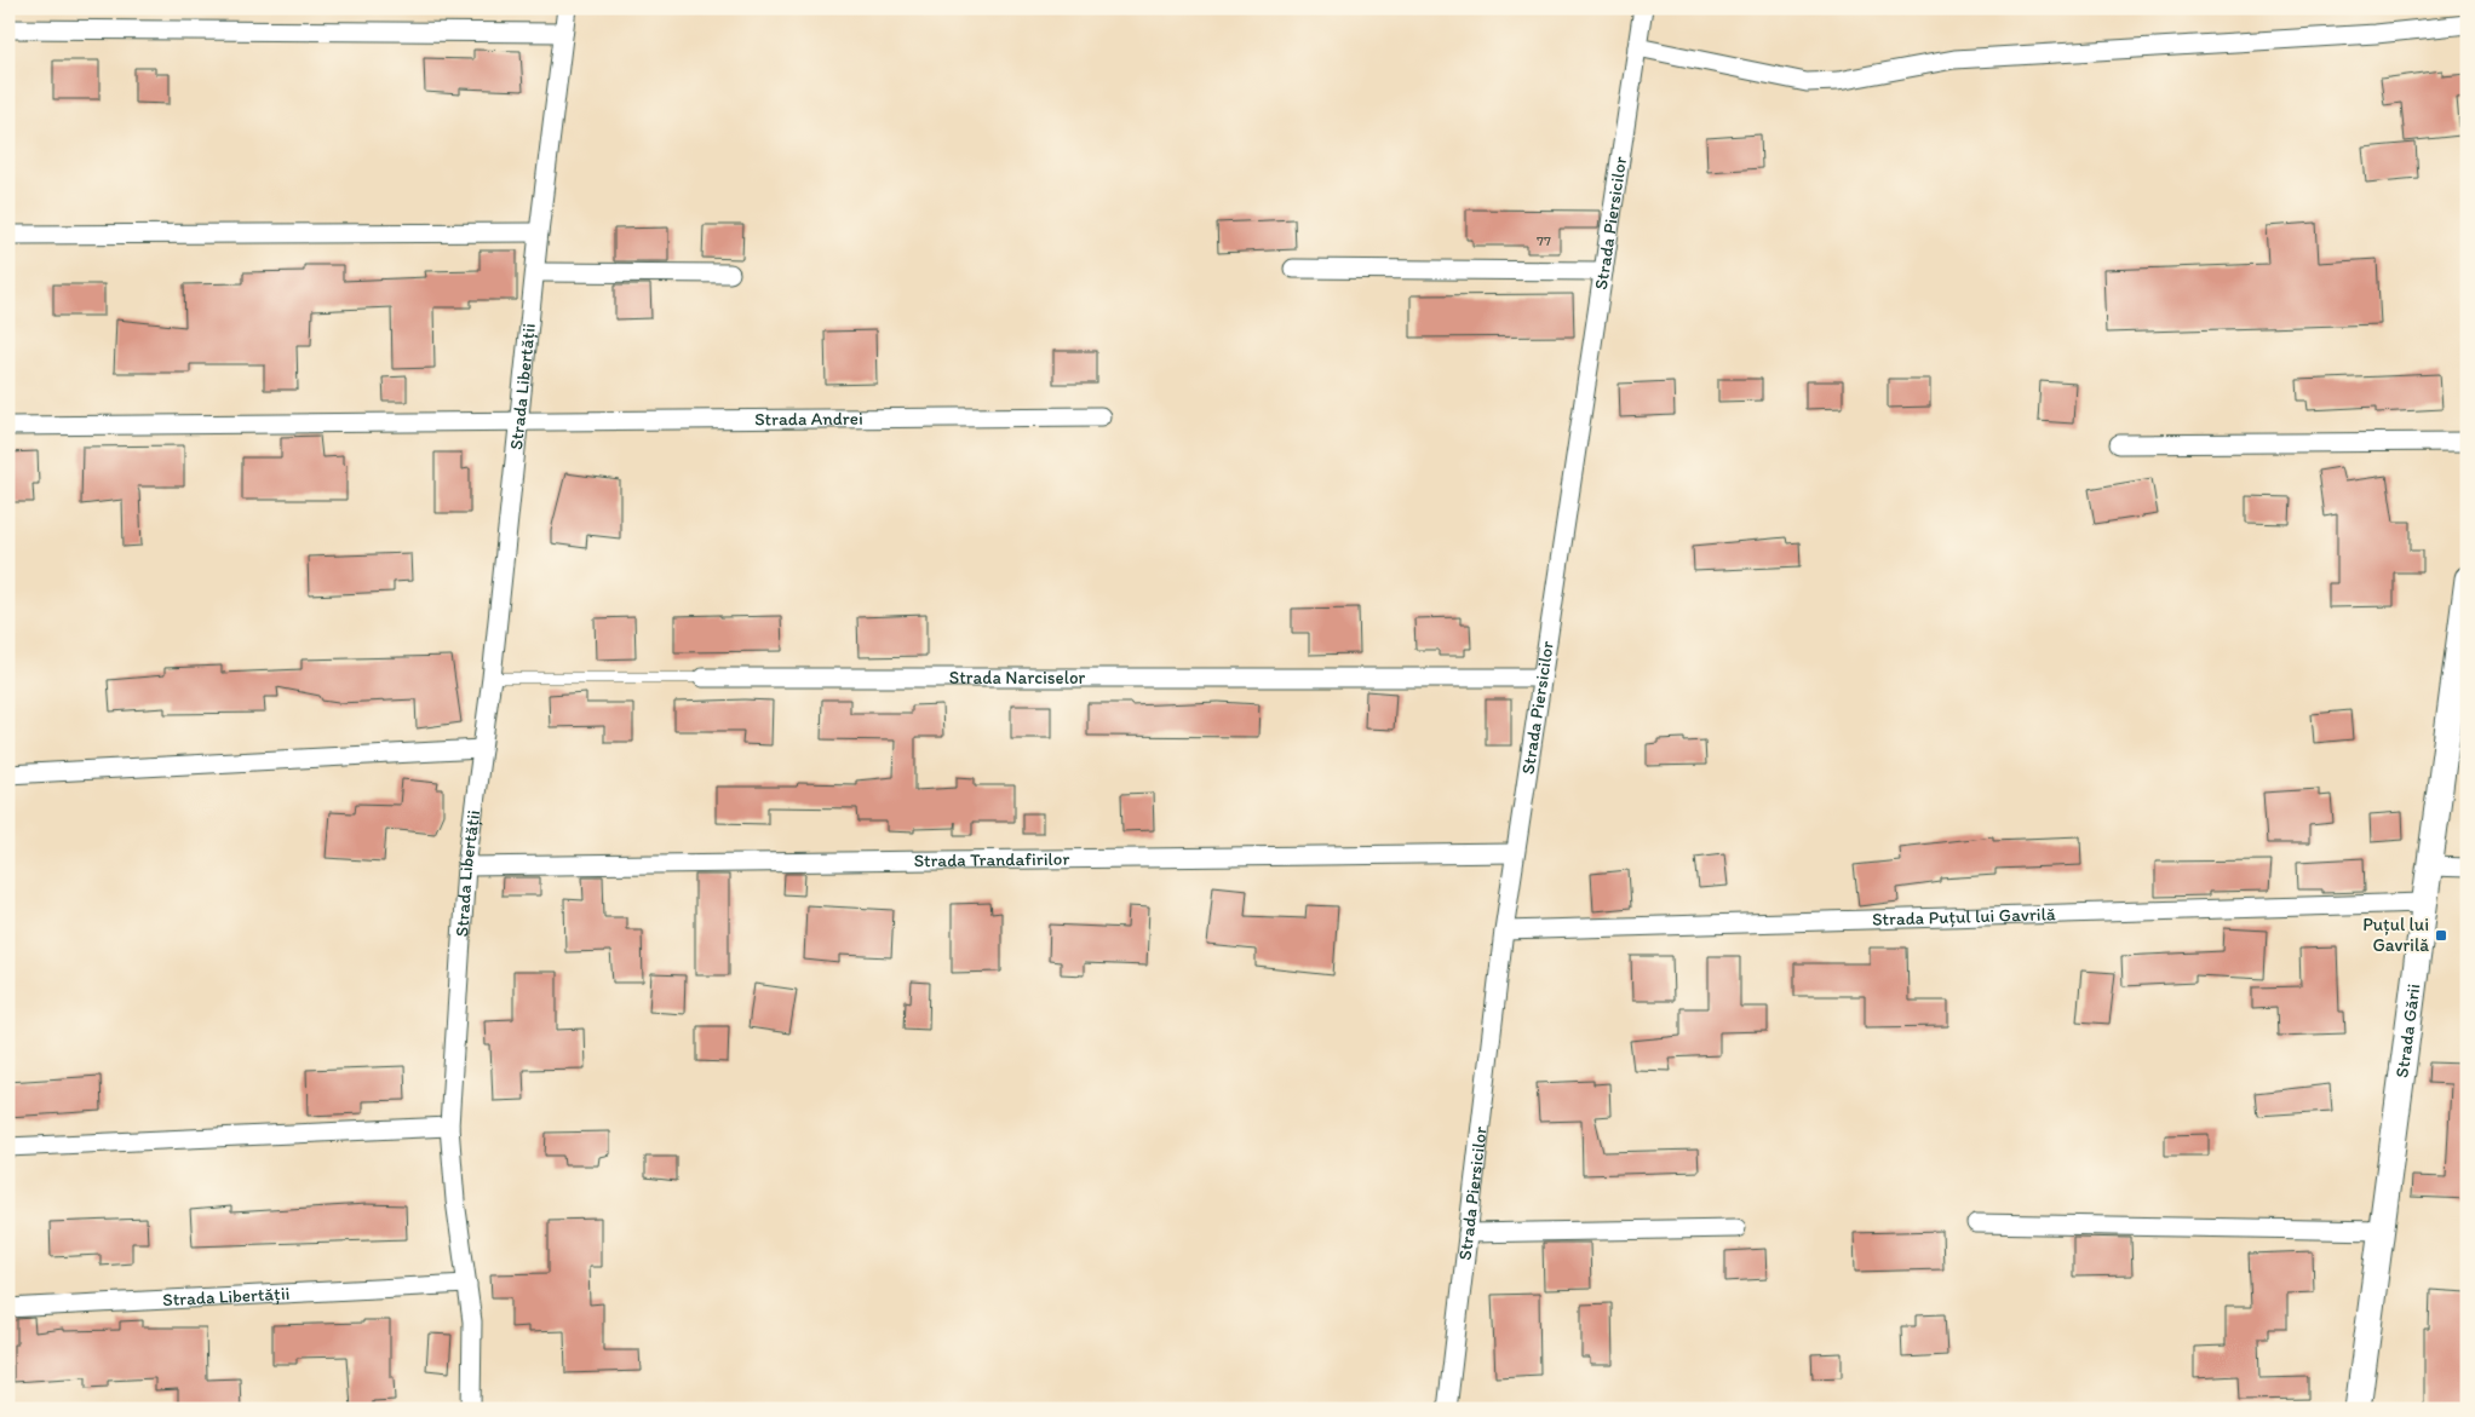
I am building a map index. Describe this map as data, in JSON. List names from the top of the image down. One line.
{"streets":{"main road":["Strada Gării"],"street":["Strada Piersicilor","Strada Libertății","Strada Andrei","Strada Narciselor","Strada Trandafirilor","Strada Puțul lui Gavrilă"]},"crossings":[["Strada Piersicilor","Strada Narciselor"],["Strada Piersicilor","Strada Trandafirilor"],["Strada Piersicilor","Strada Puțul lui Gavrilă"],["Strada Libertății","Strada Andrei"],["Strada Libertății","Strada Narciselor"],["Strada Libertății","Strada Trandafirilor"],["Strada Puțul lui Gavrilă","Strada Gării"]],"places":{"transit":["Puțul lui Gavrilă"]},"house_numbers":["77"]}
